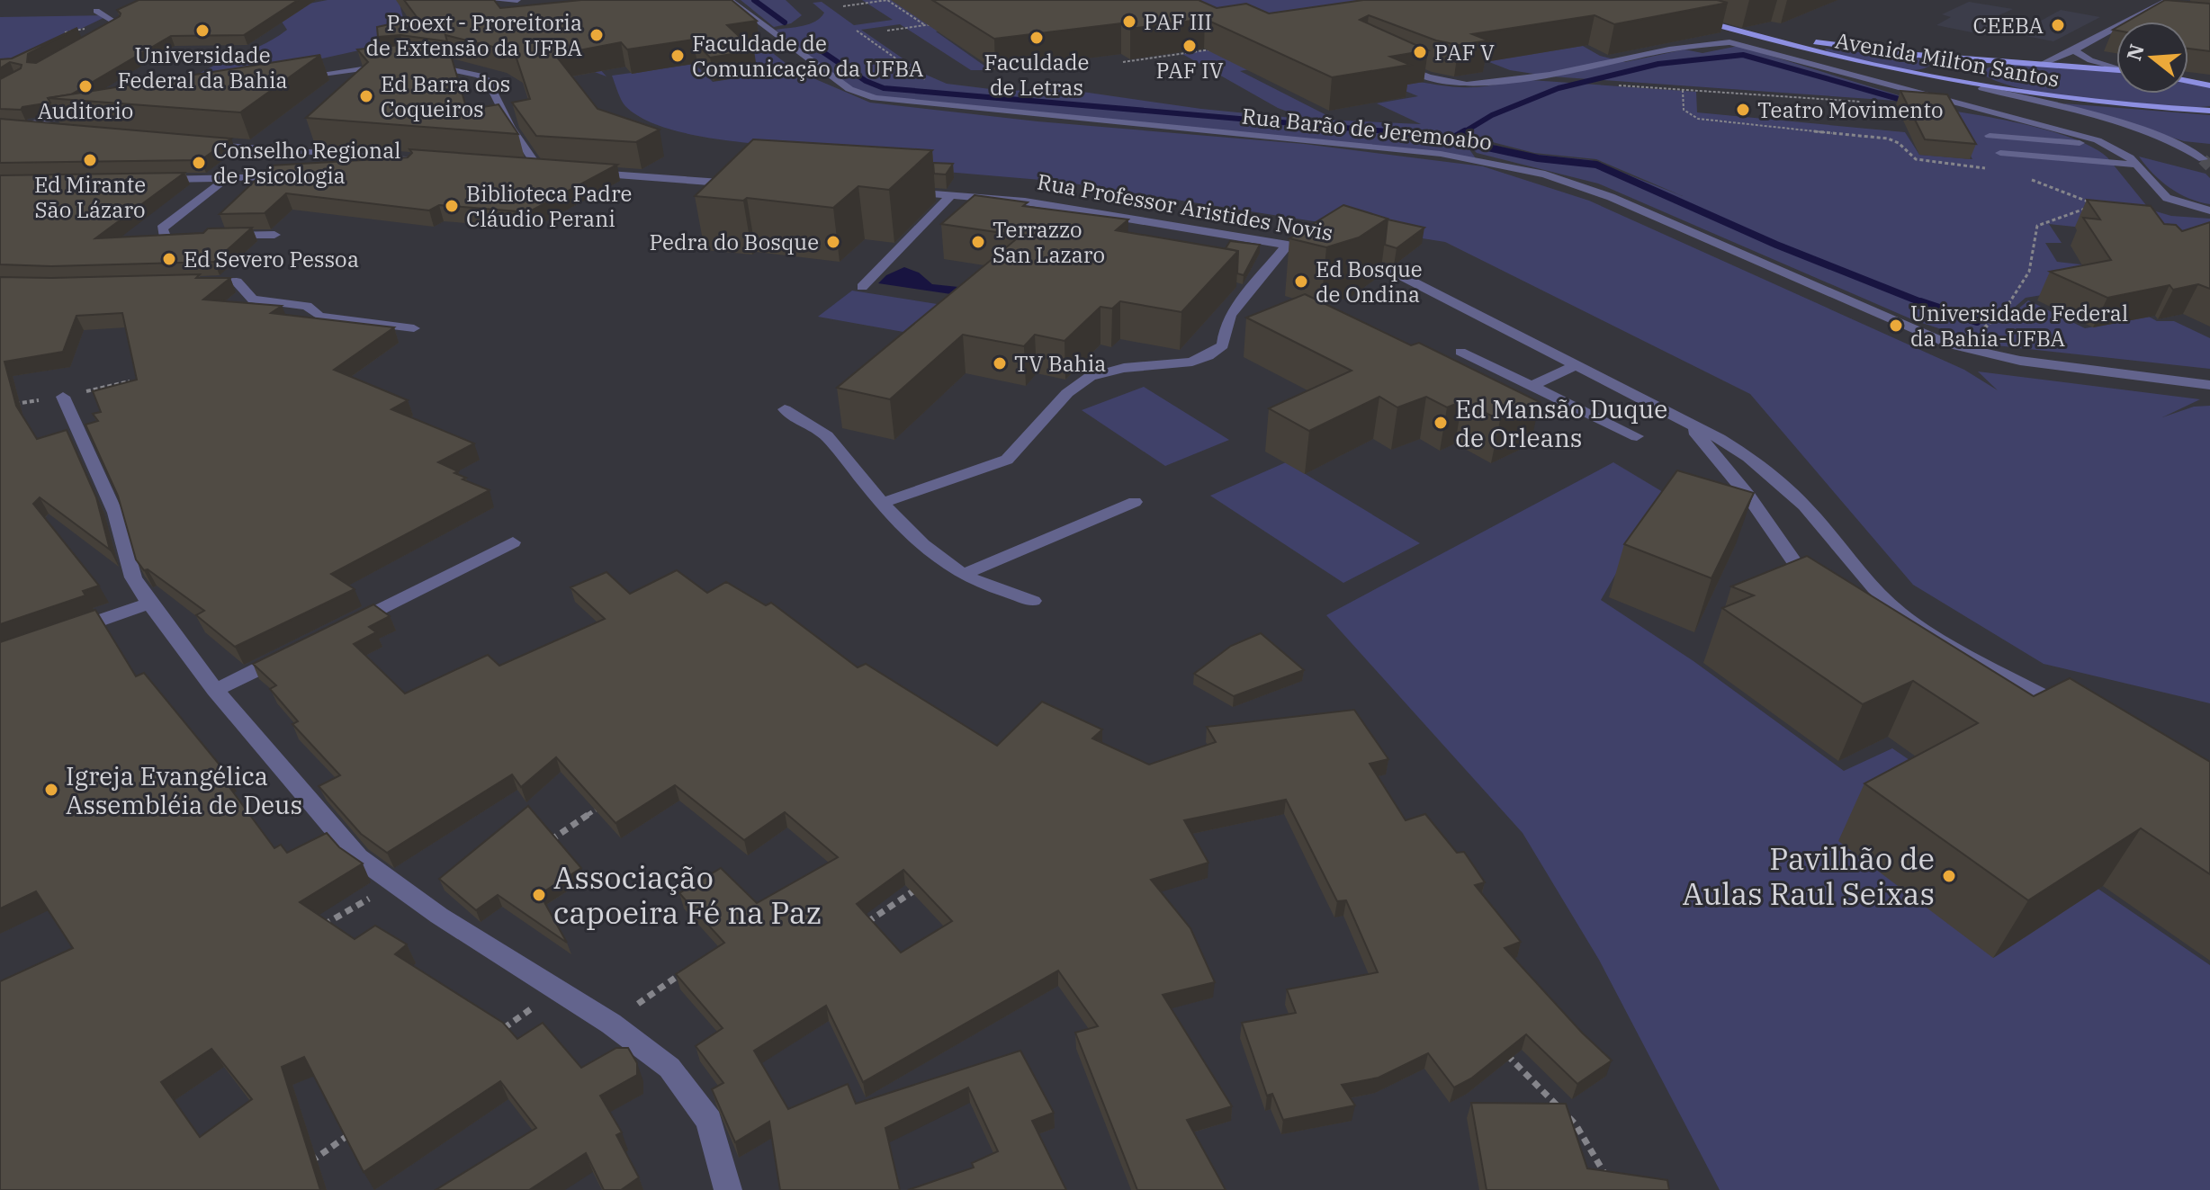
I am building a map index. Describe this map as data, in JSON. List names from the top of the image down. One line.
{"streets":{"main road":["Avenida Milton Santos"],"street":["Rua Barão de Jeremoabo","Rua Professor Aristides Novis"]},"places":["PAF III","CEEBA","Universidade Federal da Bahia","Proext - Proreitoria de Extensão da UFBA","Faculdade de Letras","PAF IV","PAF V","Faculdade de Comunicação da UFBA","Auditorio","Ed Barra dos Coqueiros","Teatro Movimento","Ed Mirante São Lázaro","Conselho Regional de Psicologia","Biblioteca Padre Cláudio Perani","Pedra do Bosque","Terrazzo San Lazaro","Ed Severo Pessoa","Ed Bosque de Ondina","Universidade Federal da Bahia-UFBA","TV Bahia","Ed Mansão Duque de Orleans","Igreja Evangélica Assembléia de Deus","Pavilhão de Aulas Raul Seixas","Associação capoeira Fé na Paz"],"north":"left"}
